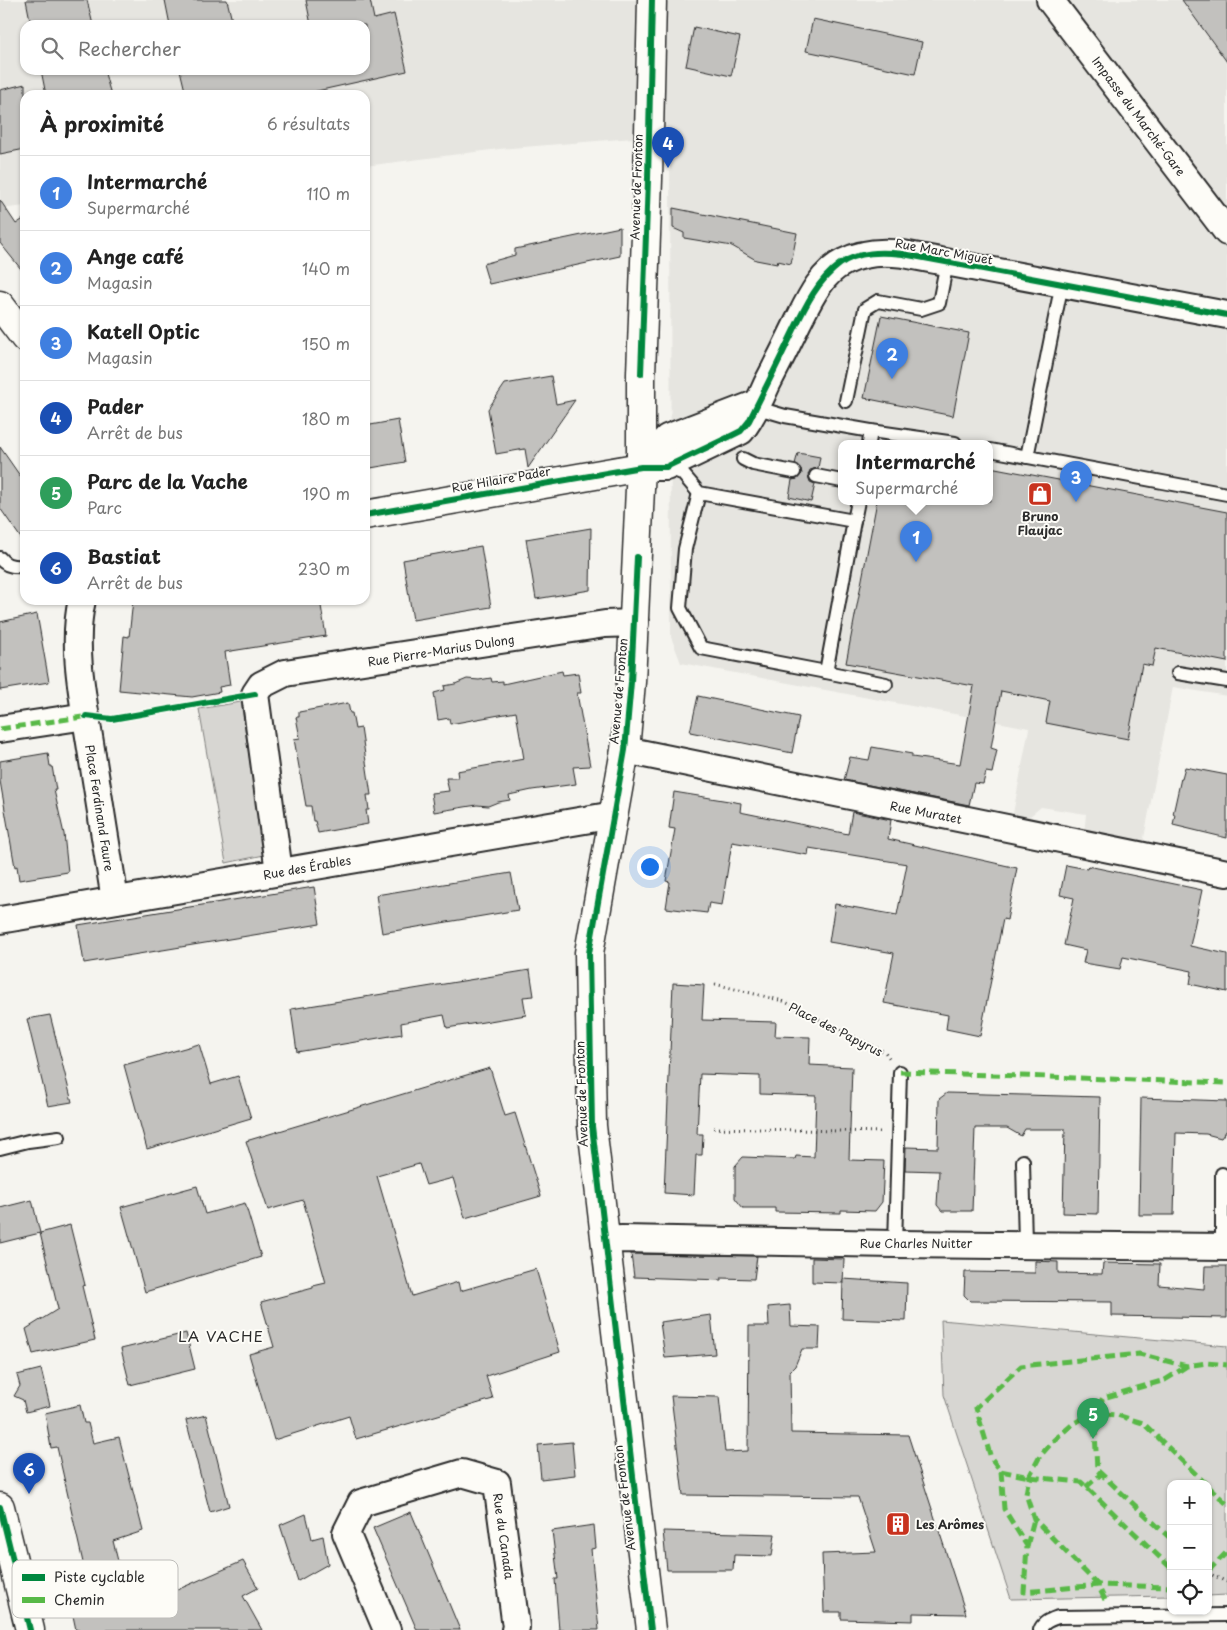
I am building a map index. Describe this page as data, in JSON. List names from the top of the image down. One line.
{"streets":{"street":["Impasse du Marché-Gare","Avenue de Fronton","Rue Marc Miguet","Rue Hilaire Pader","Rue Pierre-Marius Dulong","Place Ferdinand Faure","Rue Muratet","Rue des Érables","Rue Charles Nuitter","Rue du Canada"],"path":["Place des Papyrus"]},"crossings":[["Avenue de Fronton","Rue Hilaire Pader"],["Avenue de Fronton","Rue Pierre-Marius Dulong"],["Avenue de Fronton","Rue Muratet"],["Avenue de Fronton","Rue des Érables"],["Avenue de Fronton","Rue Charles Nuitter"],["Rue Pierre-Marius Dulong","Rue des Érables"],["Place Ferdinand Faure","Rue des Érables"]],"districts":["LA VACHE"],"places":{"shop":["Bruno Flaujac"],"building":["Les Arômes"]},"legend":["Piste cyclable","Chemin"],"page":{"search":"Rechercher","heading":["À proximité","6 résultats"],"pins":["4","2","3","1","5","6"],"list":[{"mark":"1","name":"Intermarché","note":"Supermarché","value":"110 m"},{"mark":"2","name":"Ange café","note":"Magasin","value":"140 m"},{"mark":"3","name":"Katell Optic","note":"Magasin","value":"150 m"},{"mark":"4","name":"Pader","note":"Arrêt de bus","value":"180 m"},{"mark":"5","name":"Parc de la Vache","note":"Parc","value":"190 m"},{"mark":"6","name":"Bastiat","note":"Arrêt de bus","value":"230 m"}],"popup":["Intermarché","Supermarché"],"map_buttons":["+","−"]}}
